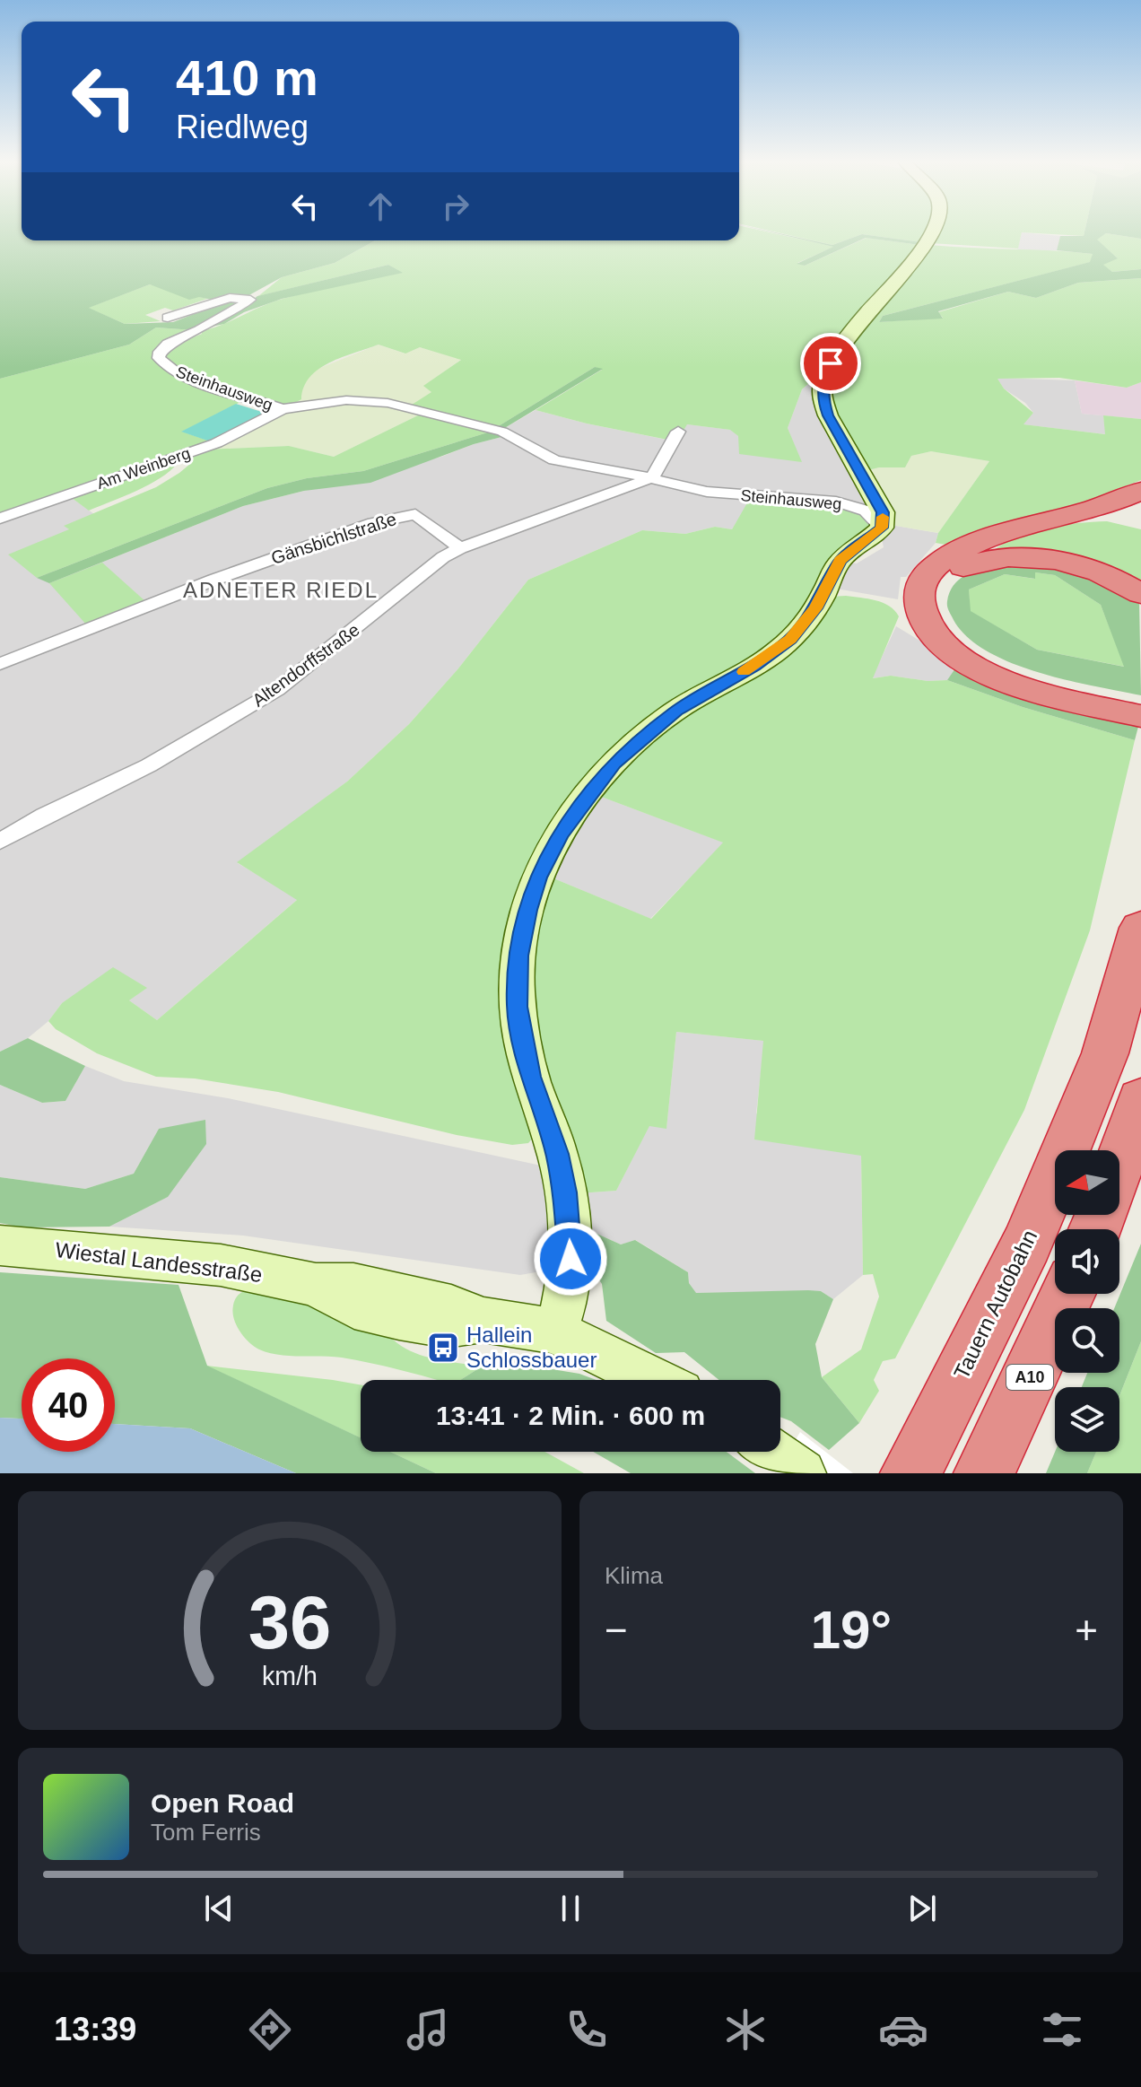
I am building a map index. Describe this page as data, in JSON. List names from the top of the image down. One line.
{"streets":{"highway":["Tauern Autobahn","A10"],"street":["Steinhausweg","Am Weinberg","Gänsbichlstraße","Altendorffstraße","Wiestal Landesstraße"]},"crossings":[["Steinhausweg","Am Weinberg"],["Steinhausweg","Altendorffstraße"],["Gänsbichlstraße","Altendorffstraße"]],"districts":["ADNETER RIEDL"],"places":{"bus stop":["Hallein Schlossbauer"]},"north":"left","page":{"turn":["410 m","Riedlweg"],"limit":"40","trip":"13:41 · 2 Min. · 600 m","tile":"Klima","heat":["−","19°","+"],"song":["Open Road","Tom Ferris"],"tabs":"13:39","gauge":["36","km/h"]}}
